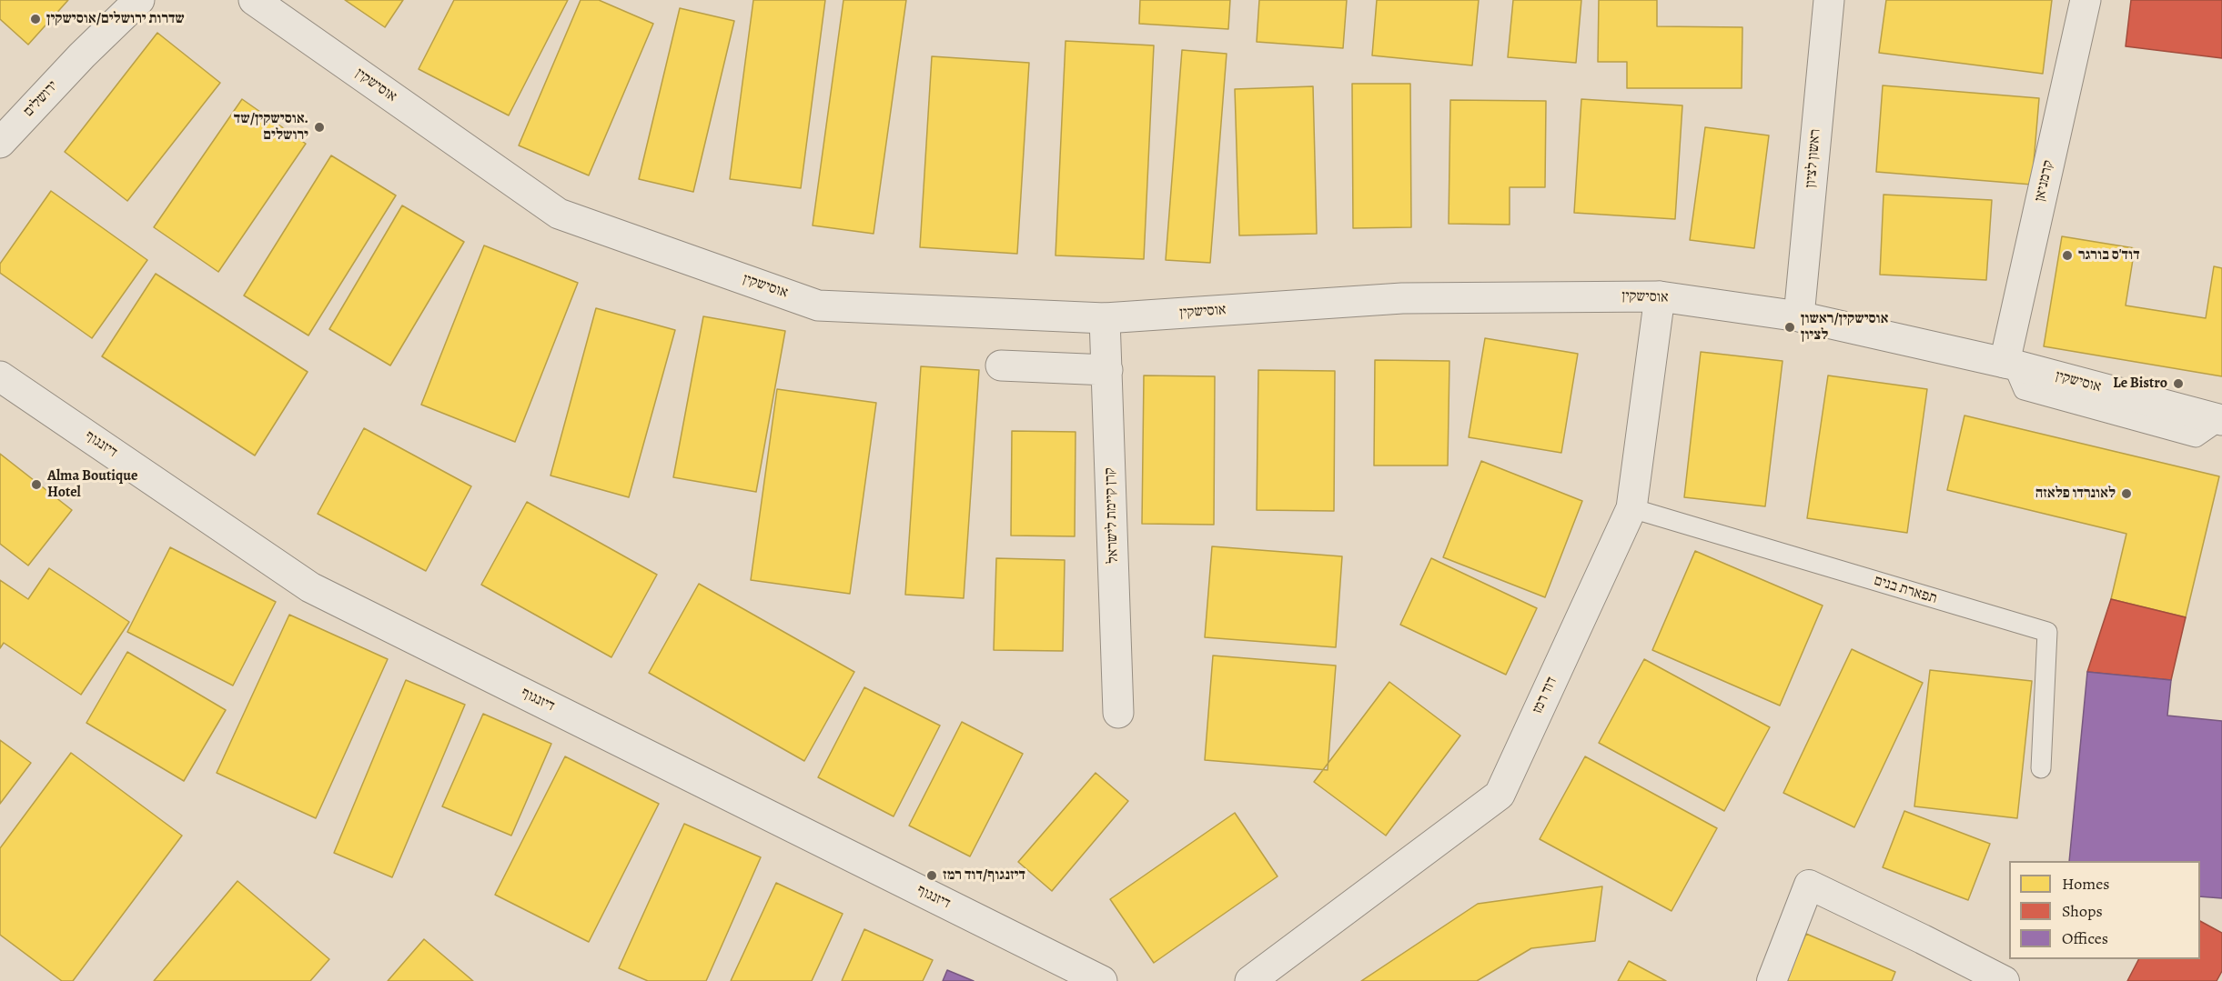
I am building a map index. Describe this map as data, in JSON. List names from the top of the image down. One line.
{"streets":{"street":["אוסישקין","ירושלים","ראשון לציון","קרמניאן","דיזנגוף","קרן קיימת לישראל","דוד רמז"],"lane":["תפארת בנים"]},"crossings":[["אוסישקין","ראשון לציון"],["אוסישקין","קרמניאן"],["אוסישקין","קרן קיימת לישראל"],["אוסישקין","דוד רמז"],["תפארת בנים","דוד רמז"]],"places":["שדרות ירושלים/אוסישקין","אוסישקין/שד. ירושלים","דוד'ס בורגר","אוסישקין/ראשון לציון","Le Bistro","Alma Boutique Hotel","לאונרדו פלאזה","דיזנגוף/דוד רמז"],"legend":["Homes","Shops","Offices"]}
